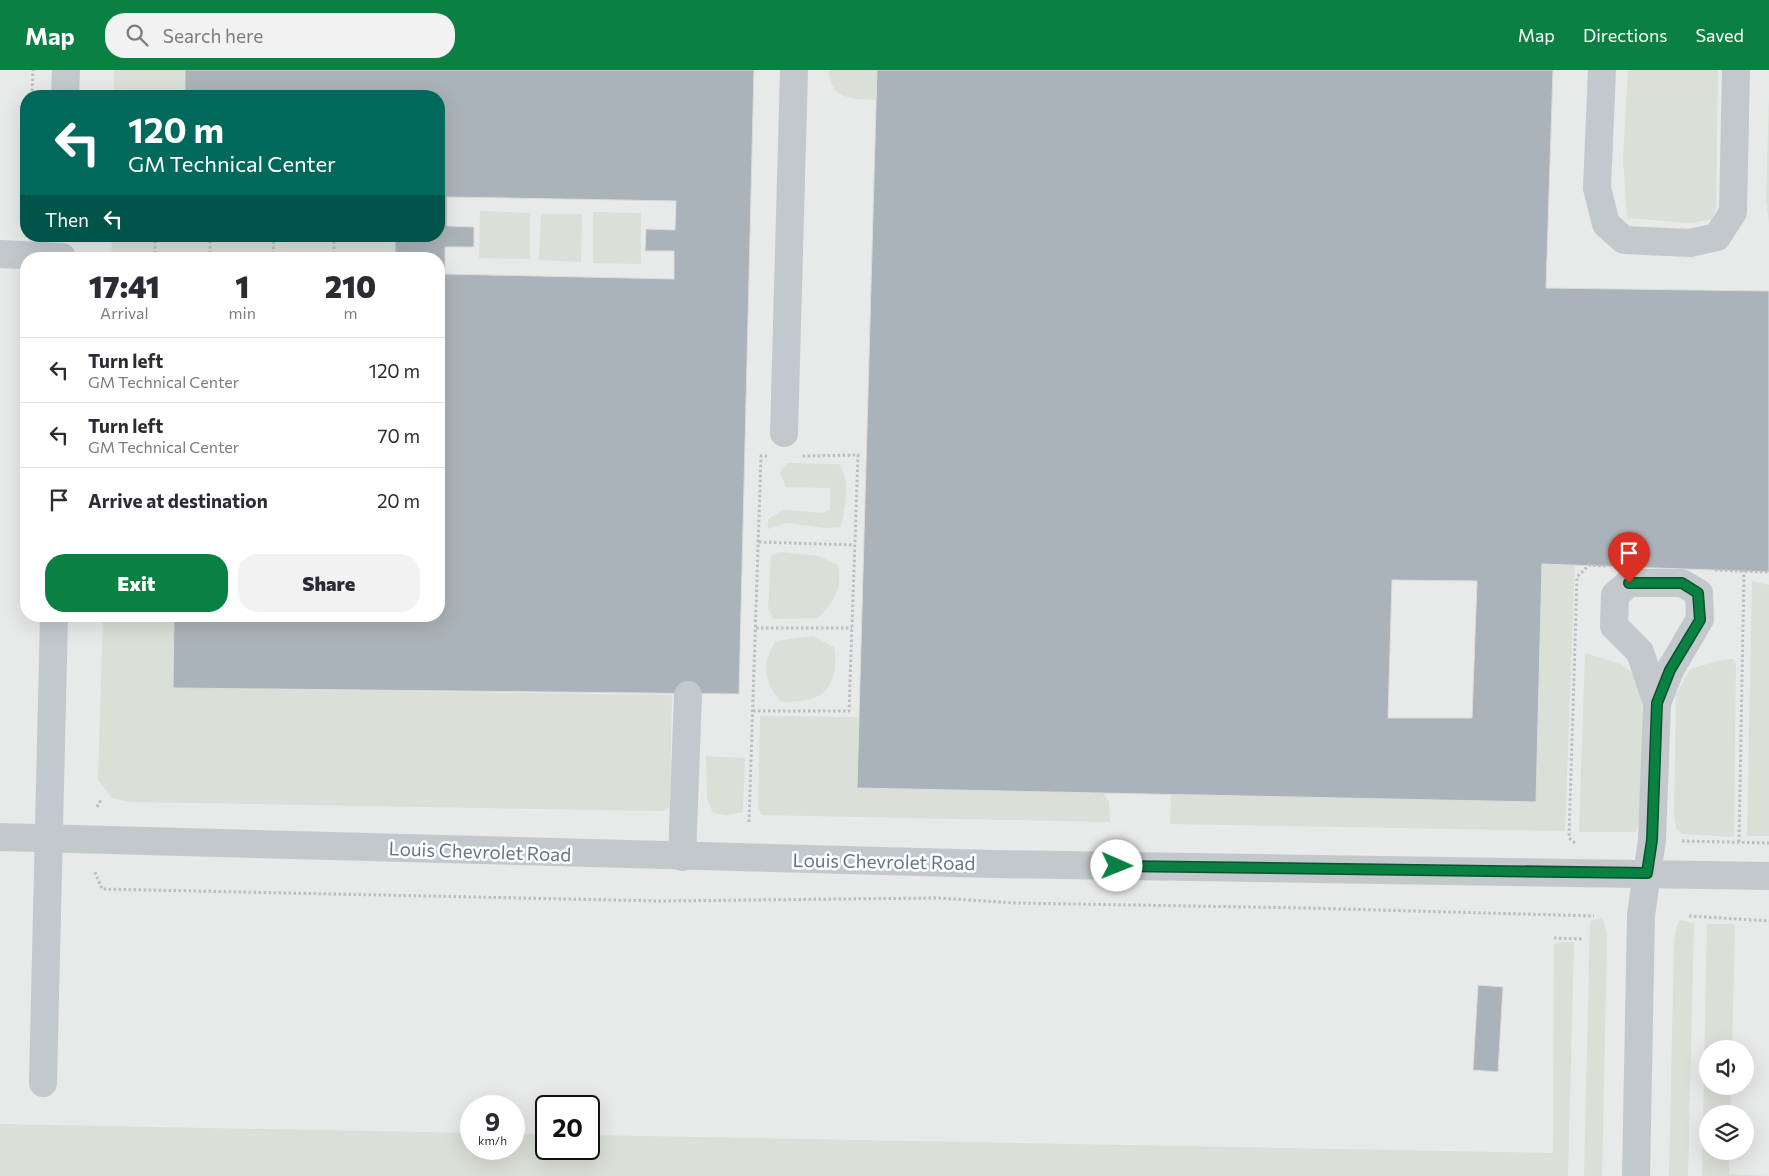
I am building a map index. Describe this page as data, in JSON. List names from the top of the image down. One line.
{"streets":{"lane":["Louis Chevrolet Road"]},"page":{"header":"Map","search":"Search here","nav":["Map","Directions","Saved"],"turn":["120 m","GM Technical Center"],"then":"Then","eta":["17:41","Arrival","1","min","210","m"],"list":[{"name":"Turn left","note":"GM Technical Center","value":"120 m"},{"name":"Turn left","note":"GM Technical Center","value":"70 m"},{"name":"Arrive at destination","value":"20 m"}],"buttons":["Exit","Share"],"speed":"9 km/h","limit":"20"}}
